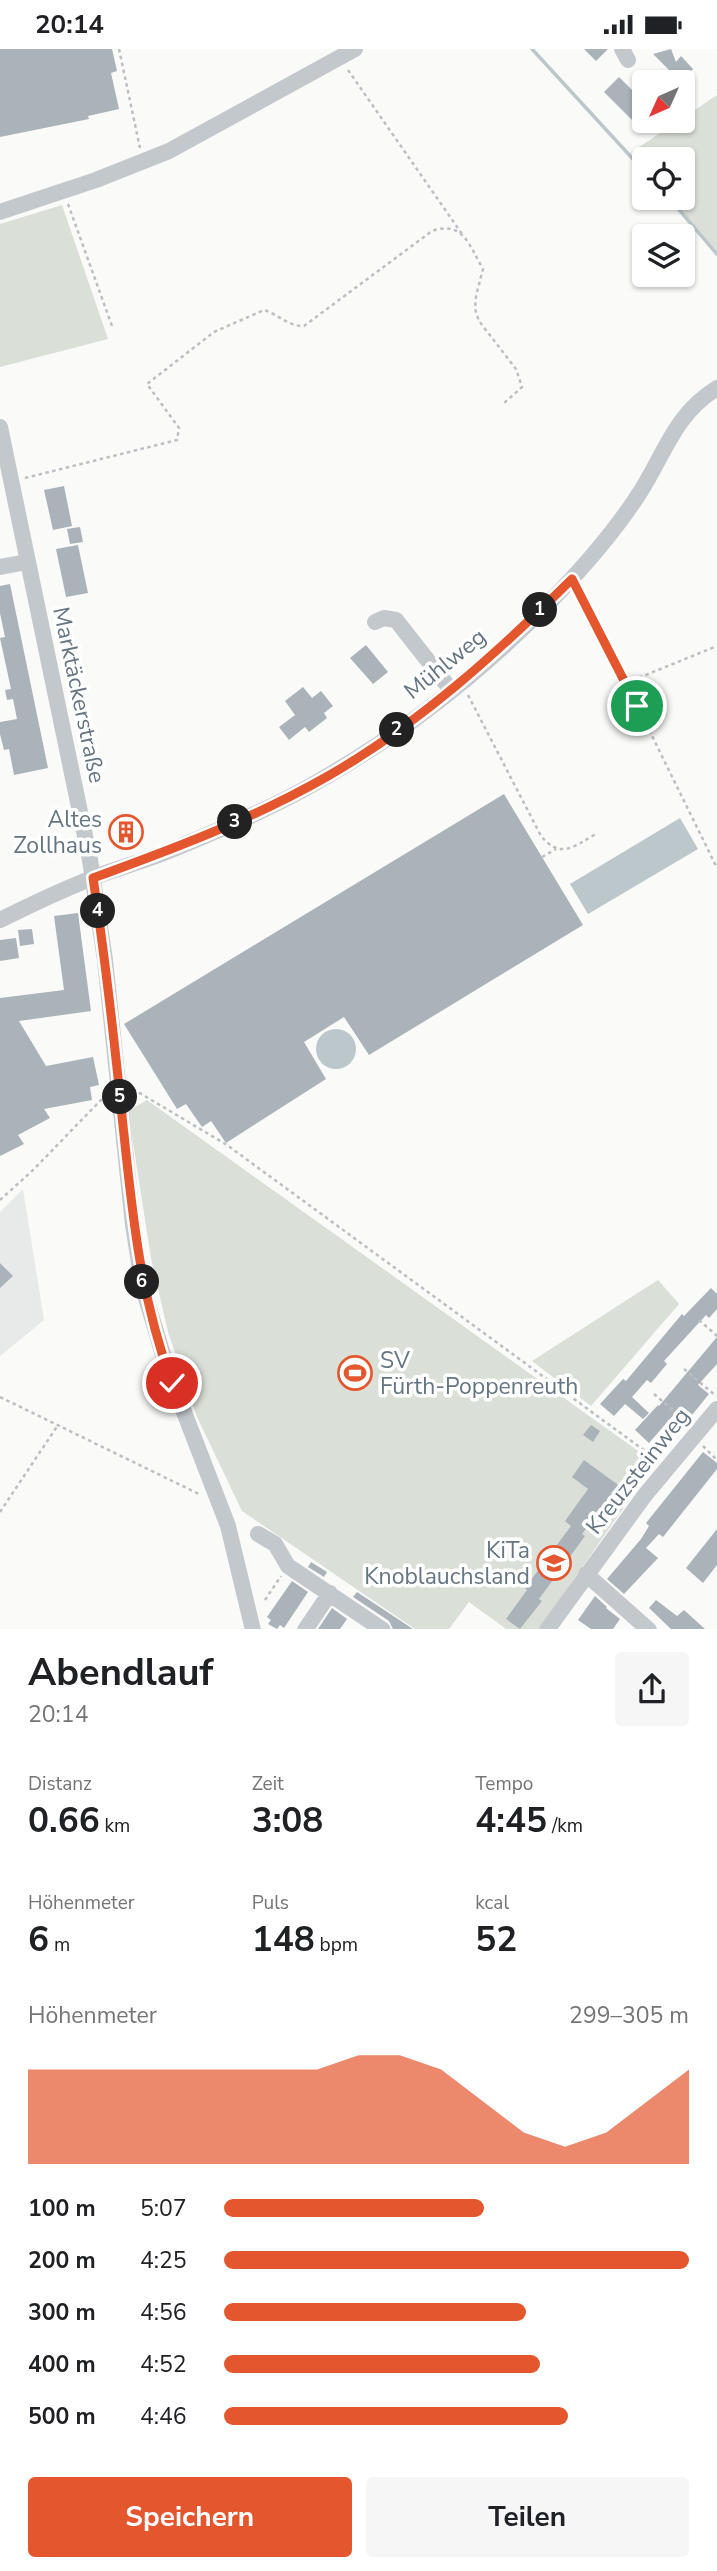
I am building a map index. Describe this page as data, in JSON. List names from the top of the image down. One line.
{"streets":{"street":["Mühlweg","Marktäckerstraße","Kreuzsteinweg"]},"crossings":[["Mühlweg","Marktäckerstraße"]],"places":{"building":["Altes Zollhaus"],"sports":["SV Fürth-Poppenreuth"],"school or university":["KiTa Knoblauchsland"]},"north":"bottom left","page":{"status":"20:14","pins":["1","2","3","4","5","6"],"heading":["Abendlauf","20:14"],"stats":[["Distanz","0.66 km"],["Zeit","3:08"],["Tempo","4:45 /km"],["Höhenmeter","6 m"],["Puls","148 bpm"],["kcal","52"]],"chart":["Höhenmeter","299–305 m"],"list":[{"name":"100 m","note":"5:07"},{"name":"200 m","note":"4:25"},{"name":"300 m","note":"4:56"},{"name":"400 m","note":"4:52"},{"name":"500 m","note":"4:46"}],"buttons":["Speichern","Teilen"]}}
